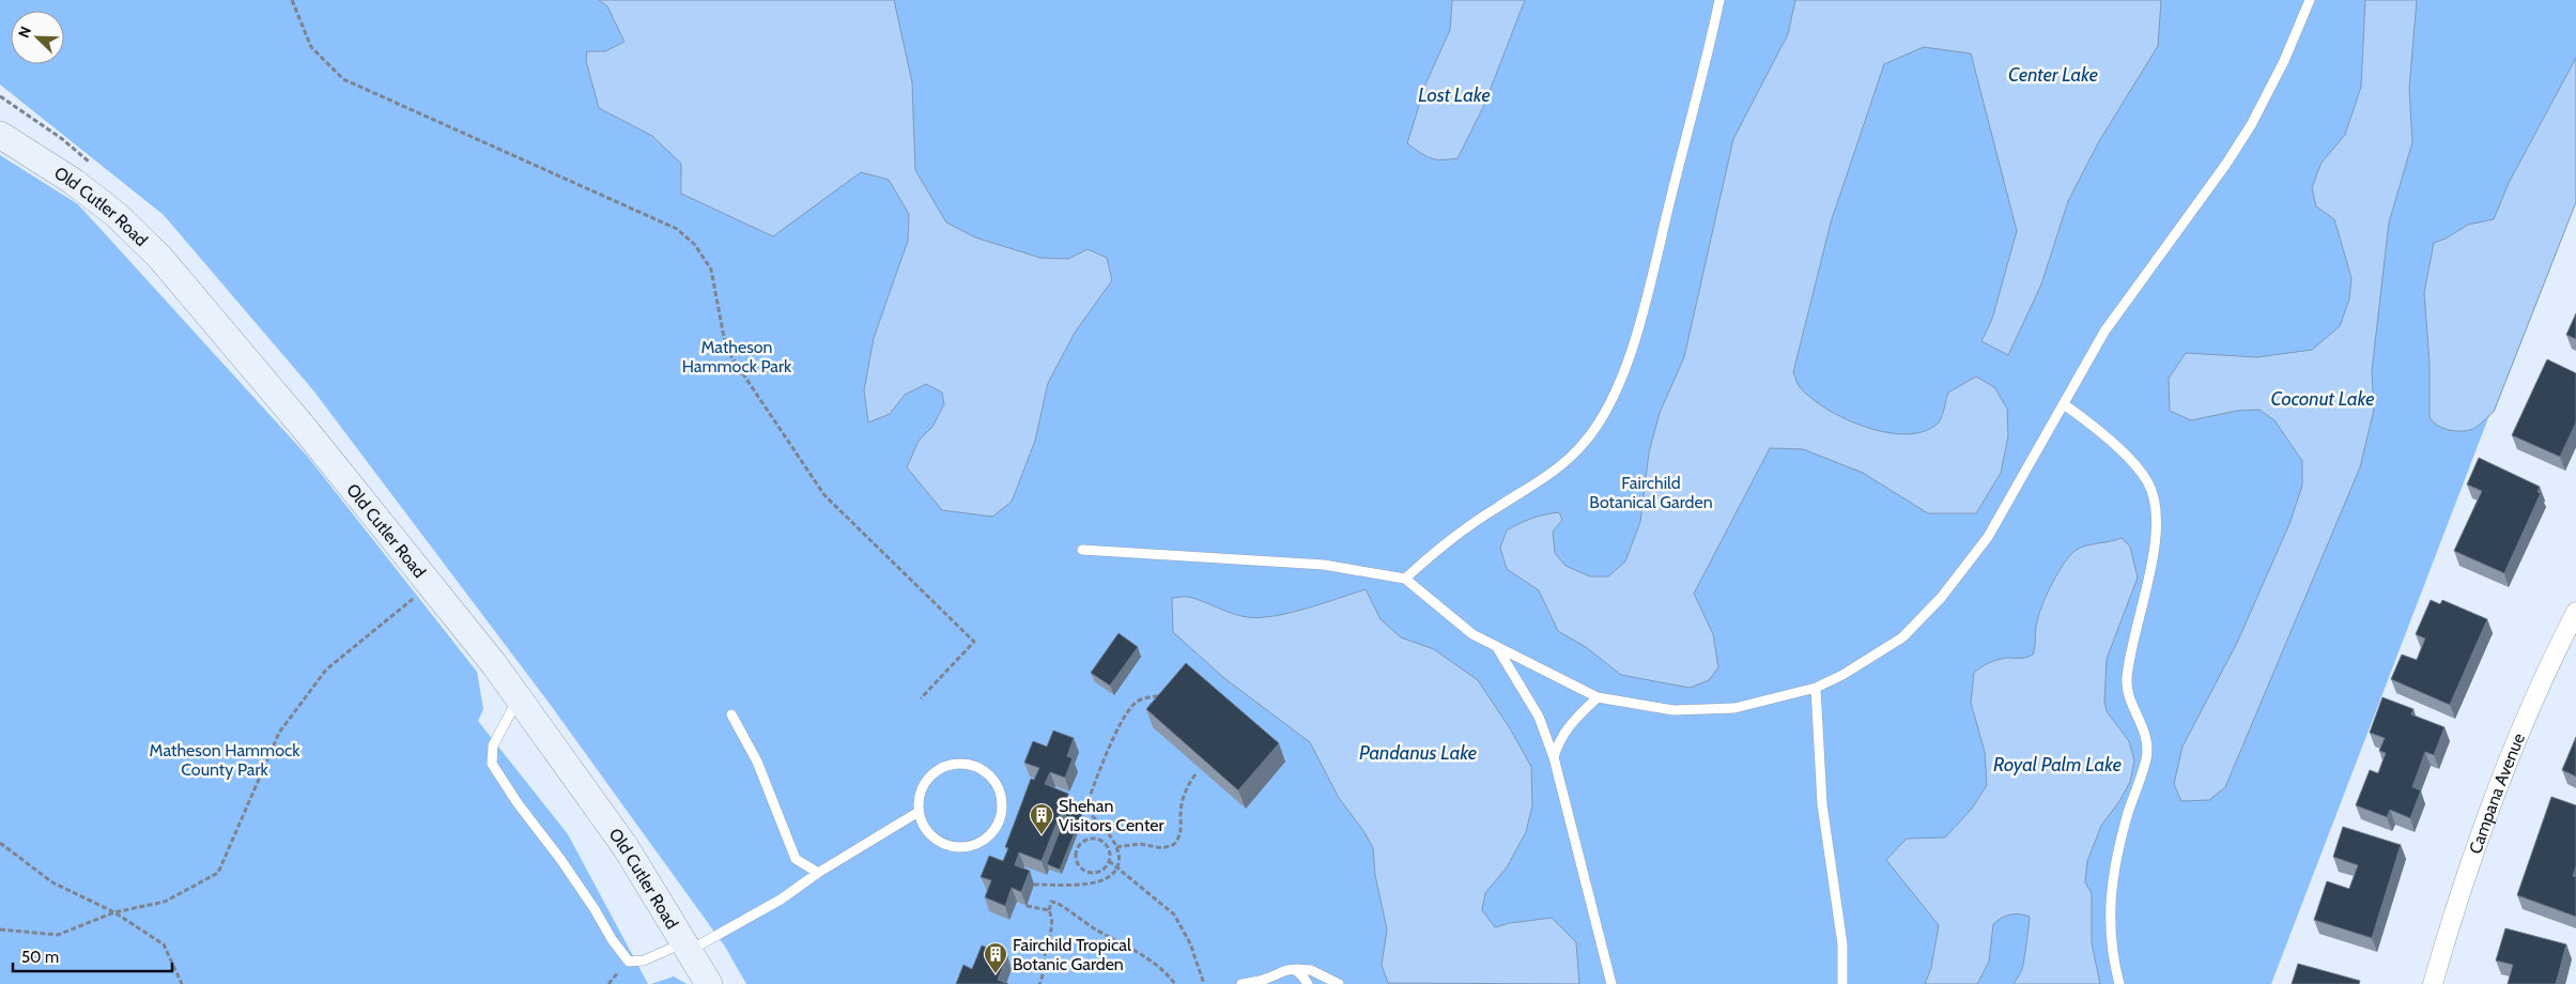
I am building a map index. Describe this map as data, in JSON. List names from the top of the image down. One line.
{"streets":{"main road":["Old Cutler Road"],"street":["Campana Avenue"]},"water":["Center Lake","Lost Lake","Coconut Lake","Pandanus Lake","Royal Palm Lake"],"parks":["Matheson Hammock Park","Fairchild Botanical Garden","Matheson Hammock County Park"],"places":{"building":["Shehan Visitors Center","Fairchild Tropical Botanic Garden"]},"scale_bar":"50 m","north":"top left"}
